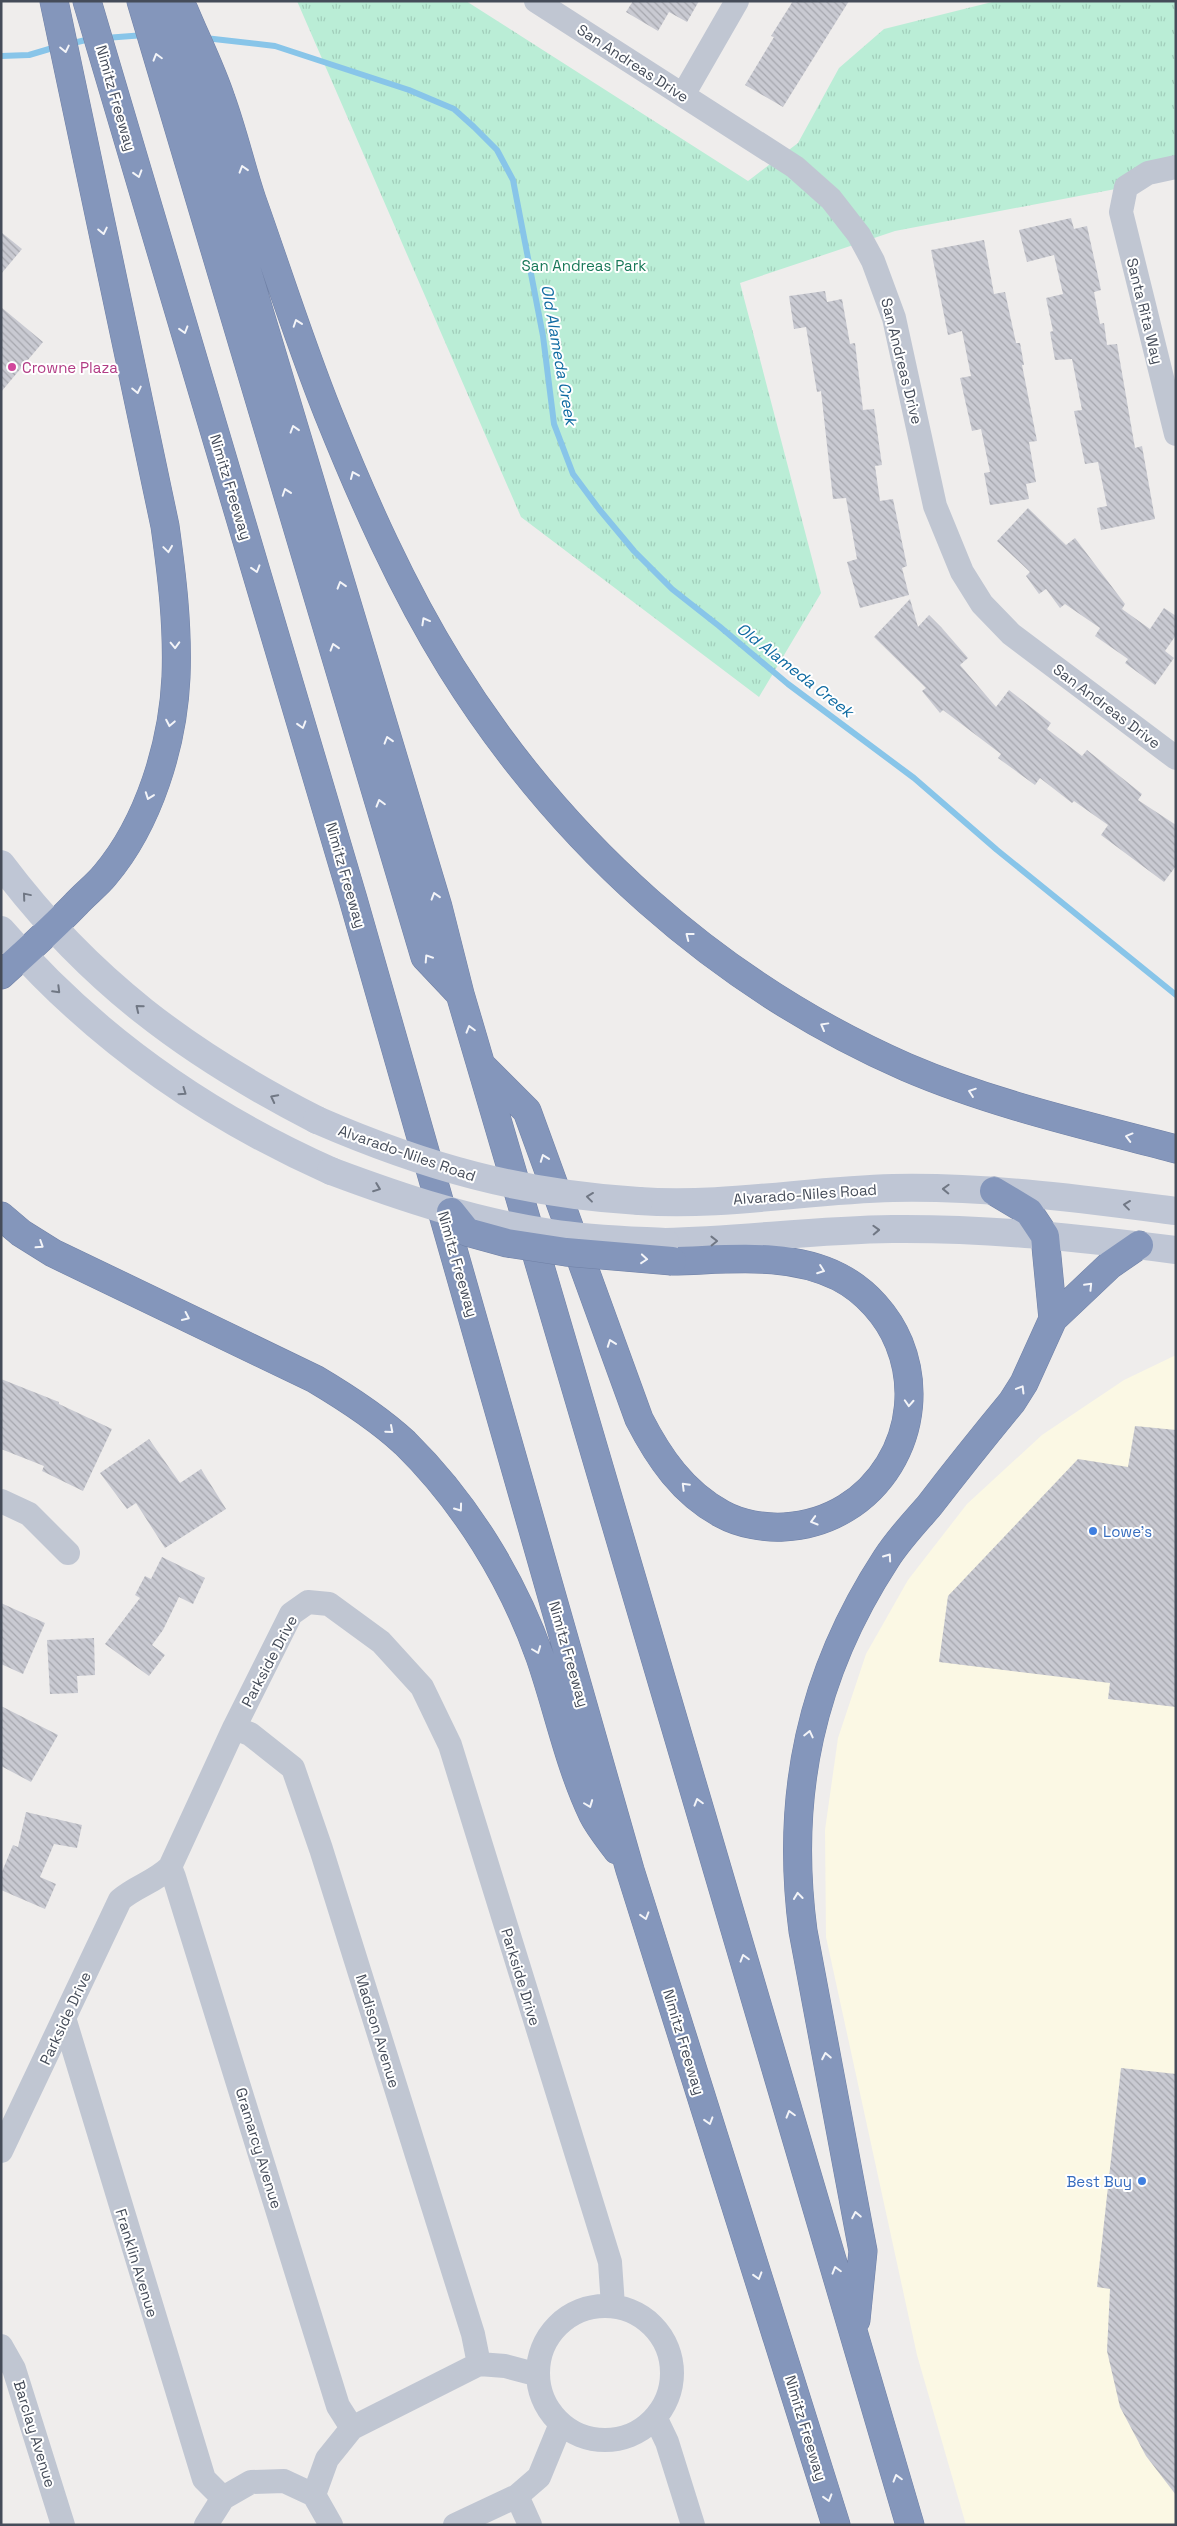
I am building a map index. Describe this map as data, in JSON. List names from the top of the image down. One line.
{"streets":{"highway":["Nimitz Freeway"],"main road":["Alvarado-Niles Road"],"street":["San Andreas Drive","Santa Rita Way","Parkside Drive","Madison Avenue","Gramarcy Avenue","Franklin Avenue","Barclay Avenue"]},"crossings":[["Parkside Drive","Madison Avenue"],["Parkside Drive","Gramarcy Avenue"],["Parkside Drive","Franklin Avenue"]],"water":["Old Alameda Creek"],"parks":["San Andreas Park"],"places":["Crowne Plaza","Lowe's","Best Buy"]}
